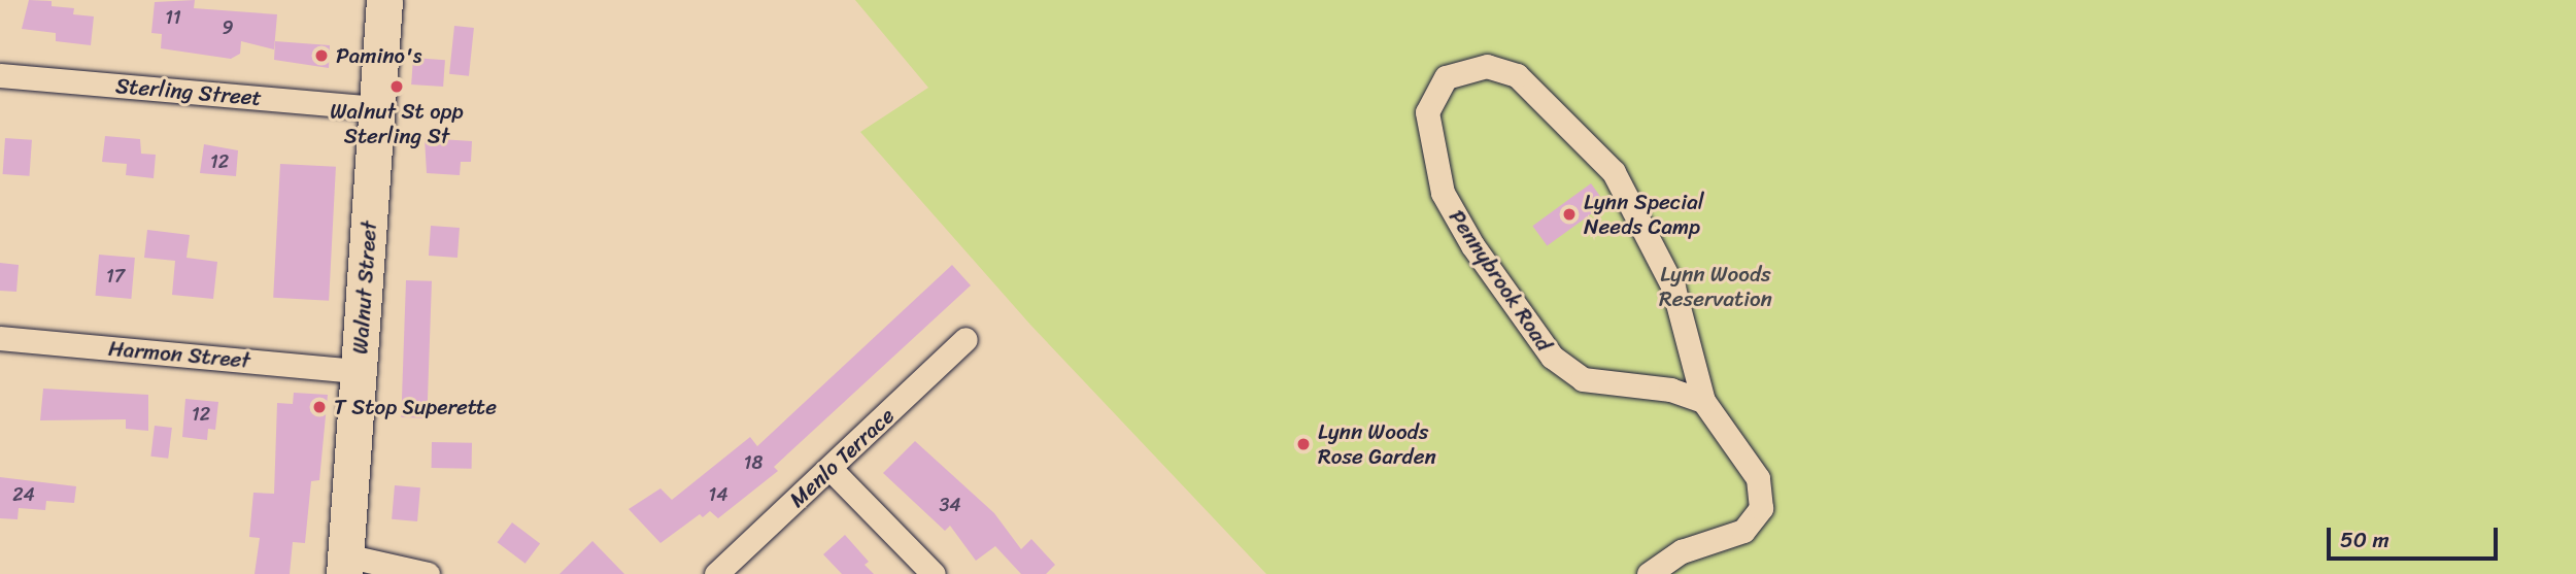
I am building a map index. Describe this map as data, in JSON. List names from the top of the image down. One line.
{"streets":{"main road":["Walnut Street"],"street":["Sterling Street","Pennybrook Road","Harmon Street","Menlo Terrace"]},"crossings":[["Sterling Street","Walnut Street"],["Walnut Street","Harmon Street"]],"parks":["Lynn Woods Reservation"],"places":["Pamino's","Walnut St opp Sterling St","Lynn Special Needs Camp","T Stop Superette","Lynn Woods Rose Garden"],"house_numbers":["11","9","12","17","12","18","24","14","34"],"scale_bar":"50 m"}
